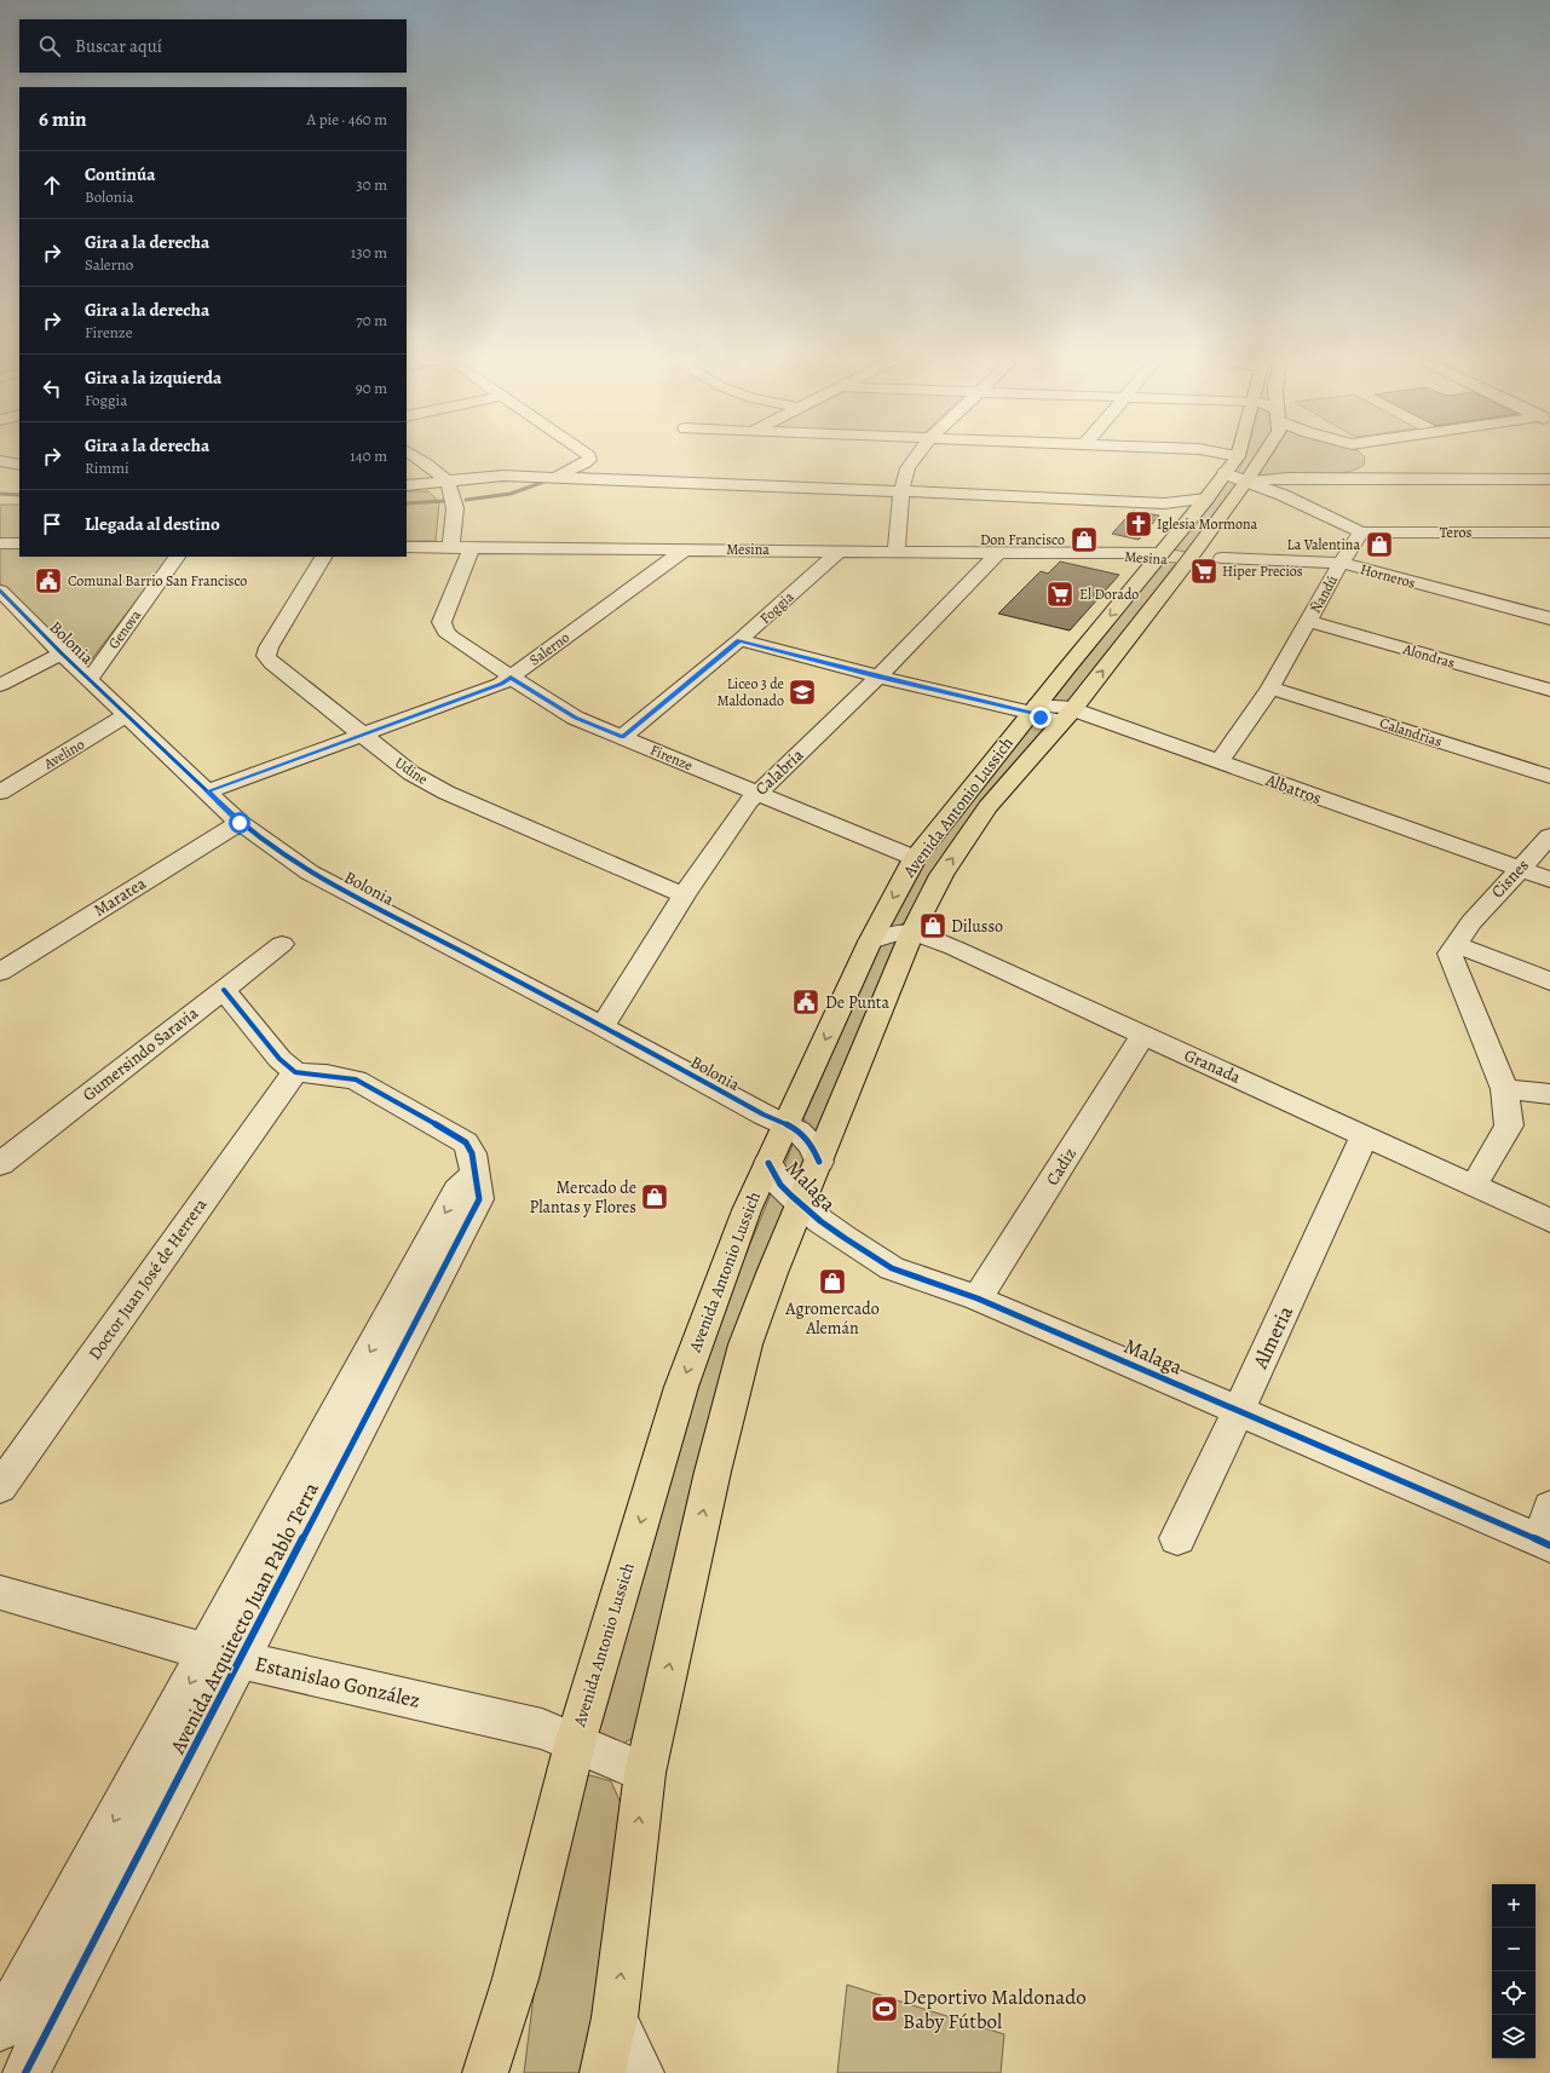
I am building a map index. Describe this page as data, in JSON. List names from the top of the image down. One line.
{"streets":{"main road":["Avenida Antonio Lussich"],"street":["Teros","Mesina","Horneros","Ñandú","Foggia","Genova","Bolonia","Salerno","Alondras","Calandrias","Avelino","Firenze","Udine","Calabria","Albatros","Cisnes","Maratea","Gumersindo Saravia","Granada","Cadiz","Malaga","Doctor Juan José de Herrera","Almeria","Avenida Arquitecto Juan Pablo Terra","Estanislao González"]},"crossings":[["Teros","Ñandú"],["Mesina","Foggia"],["Mesina","Salerno"],["Mesina","Firenze"],["Mesina","Calabria"],["Mesina","Avenida Antonio Lussich"],["Horneros","Ñandú"],["Ñandú","Alondras"],["Ñandú","Calandrias"],["Ñandú","Albatros"],["Foggia","Firenze"],["Foggia","Albatros"],["Genova","Bolonia"],["Bolonia","Salerno"],["Bolonia","Avelino"],["Bolonia","Calabria"],["Bolonia","Avenida Antonio Lussich"],["Bolonia","Maratea"],["Salerno","Firenze"],["Salerno","Udine"],["Firenze","Calabria"],["Firenze","Avenida Antonio Lussich"],["Udine","Calabria"],["Calabria","Albatros"],["Albatros","Avenida Antonio Lussich"],["Albatros","Cisnes"],["Avenida Antonio Lussich","Granada"],["Avenida Antonio Lussich","Malaga"],["Avenida Antonio Lussich","Estanislao González"],["Granada","Cadiz"],["Granada","Almeria"],["Cadiz","Malaga"],["Malaga","Almeria"],["Doctor Juan José de Herrera","Avenida Arquitecto Juan Pablo Terra"],["Avenida Arquitecto Juan Pablo Terra","Estanislao González"]],"places":{"church":["Iglesia Mormona"],"shop":["Don Francisco","La Valentina","Dilusso","Mercado de Plantas y Flores","Agromercado Alemán"],"supermarket":["Hiper Precios","El Dorado"],"public building":["Comunal Barrio San Francisco","De Punta"],"school or university":["Liceo 3 de Maldonado"],"sports":["Deportivo Maldonado Baby Fútbol"]},"page":{"search":"Buscar aquí","heading":["6 min","A pie · 460 m"],"list":[["Continúa","Bolonia","30 m"],["Gira a la derecha","Salerno","130 m"],["Gira a la derecha","Firenze","70 m"],["Gira a la izquierda","Foggia","90 m"],["Gira a la derecha","Rimmi","140 m"],"Llegada al destino"],"map_buttons":["+","−"]}}
